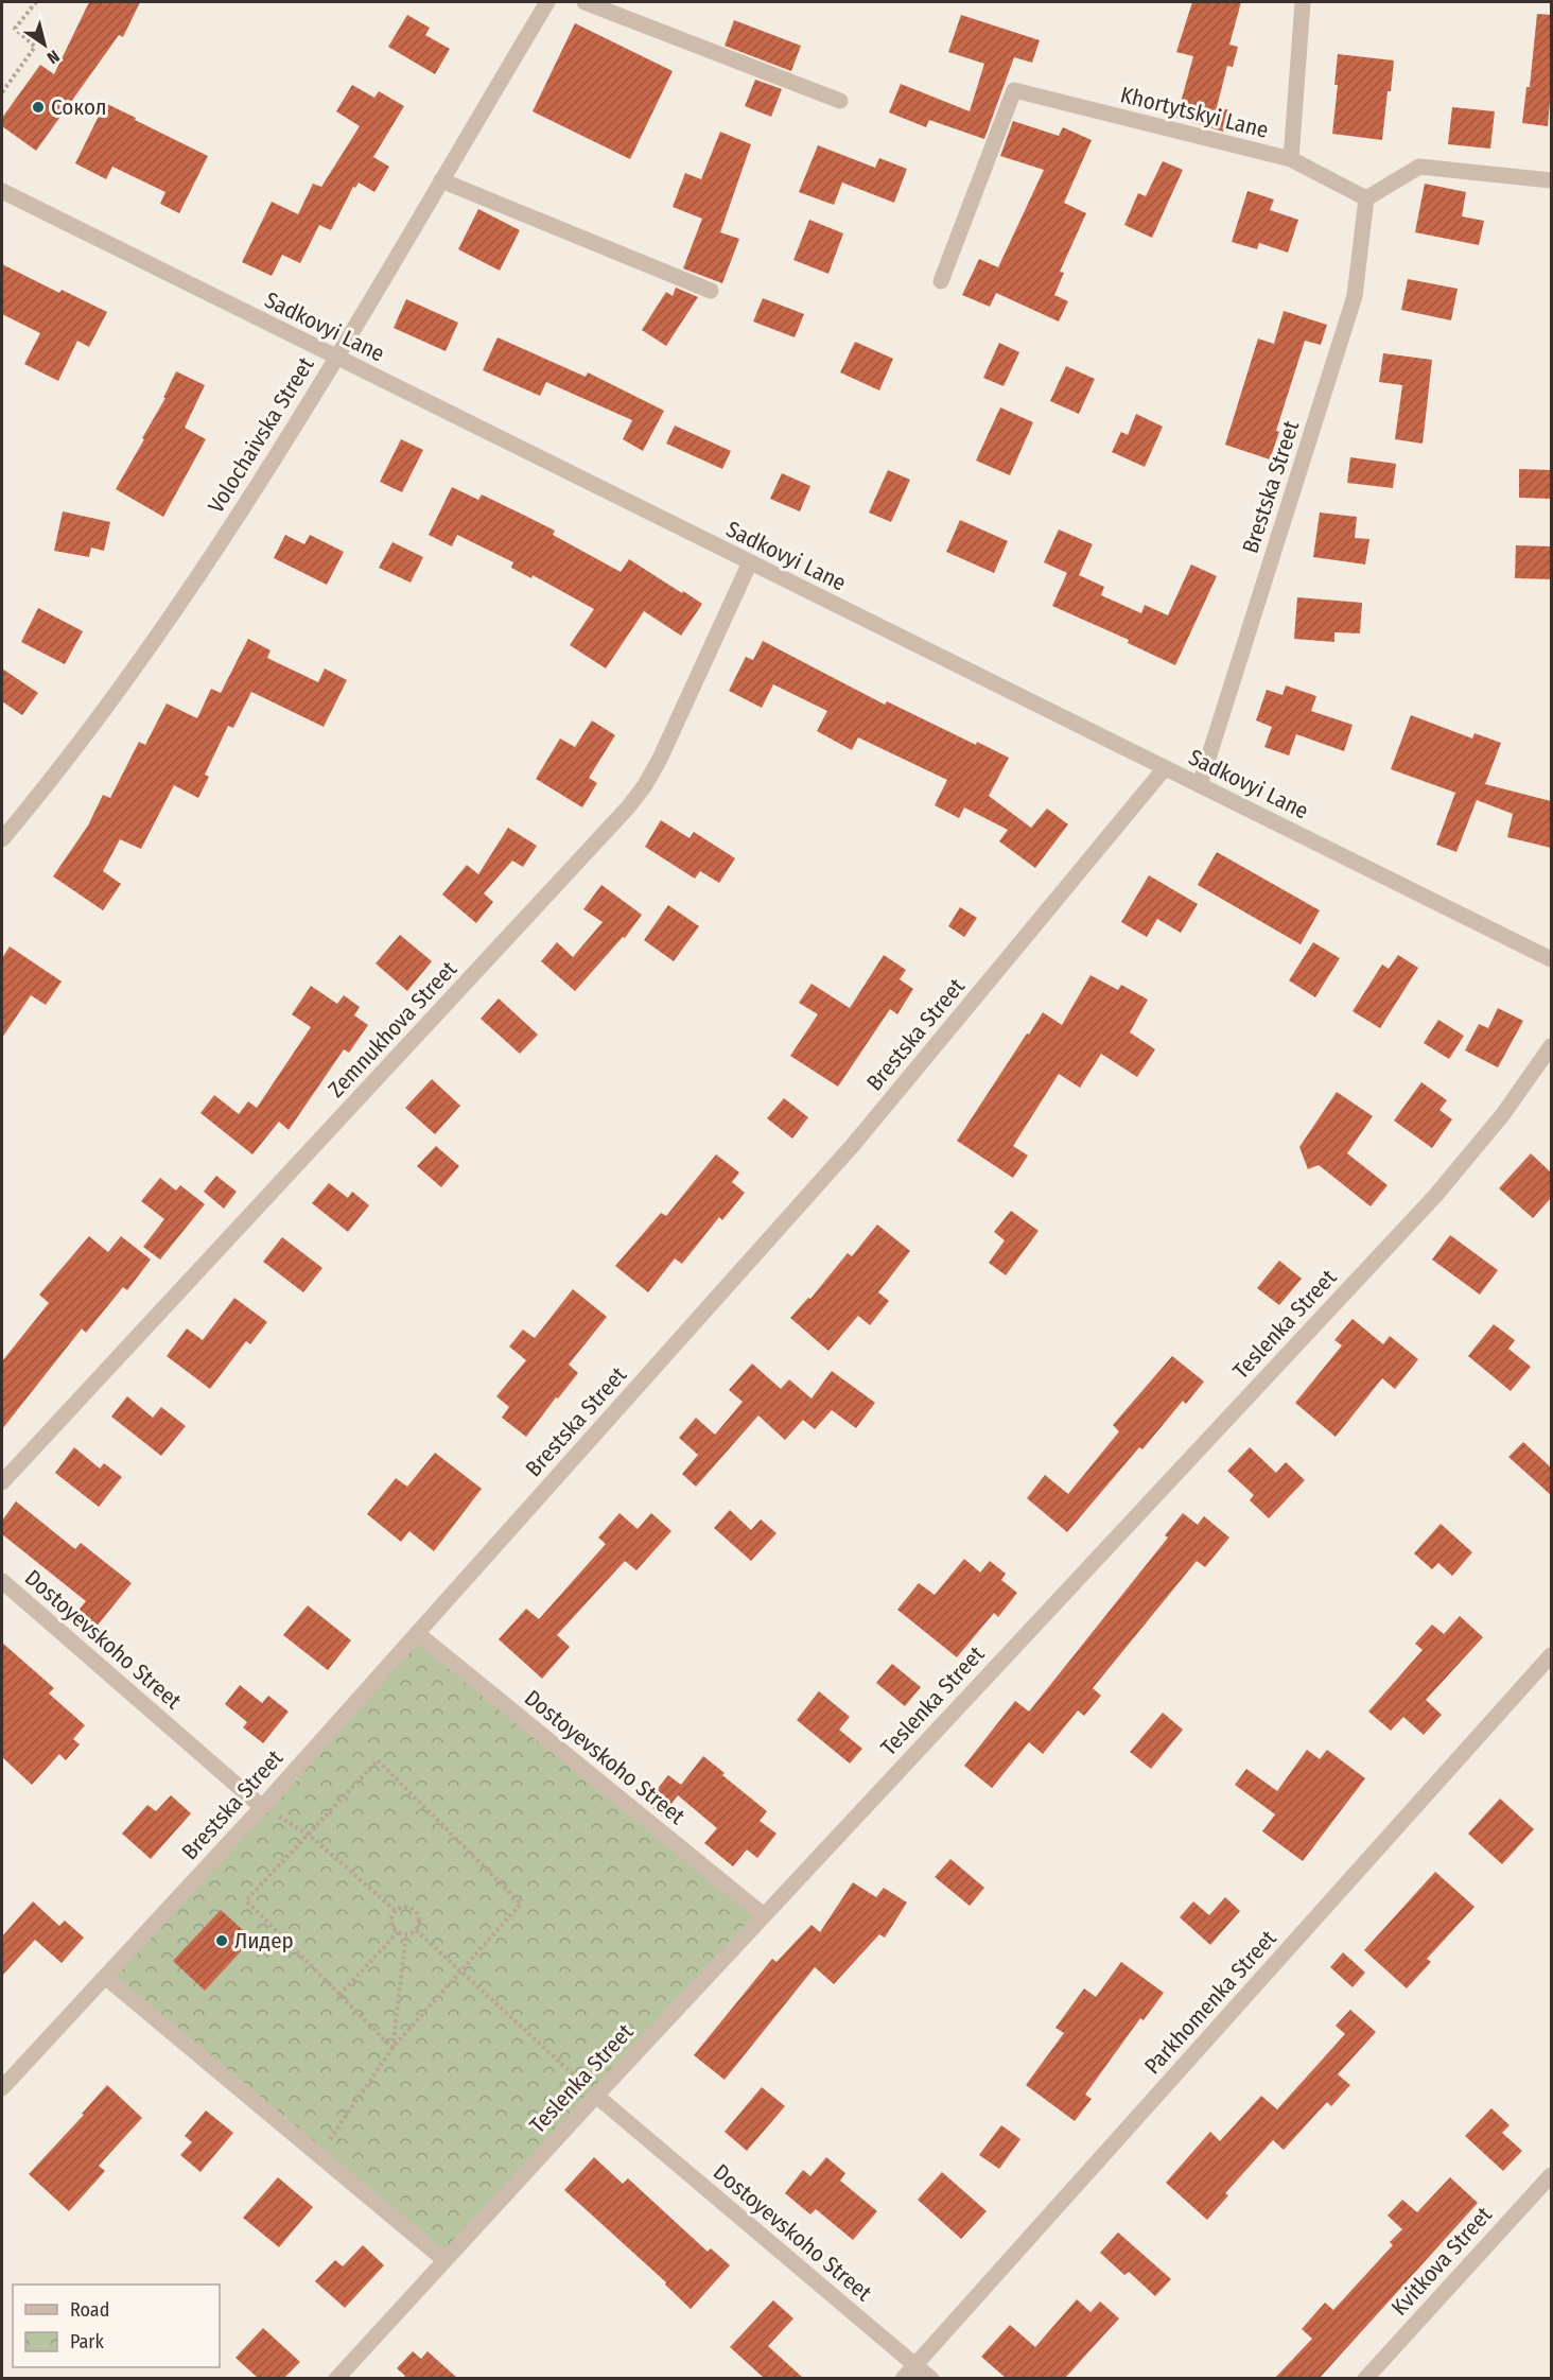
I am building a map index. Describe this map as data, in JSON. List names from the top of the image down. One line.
{"streets":{"street":["Khortytskyi Lane","Sadkovyi Lane","Volochaivska Street","Brestska Street","Zemnukhova Street","Teslenka Street","Dostoyevskoho Street","Parkhomenka Street","Kvitkova Street"]},"crossings":[["Khortytskyi Lane","Brestska Street"],["Sadkovyi Lane","Volochaivska Street"],["Sadkovyi Lane","Brestska Street"],["Sadkovyi Lane","Zemnukhova Street"],["Brestska Street","Dostoyevskoho Street"],["Teslenka Street","Dostoyevskoho Street"],["Dostoyevskoho Street","Parkhomenka Street"]],"places":["Сокол","Лидер"],"legend":["Road","Park"],"north":"bottom right"}
